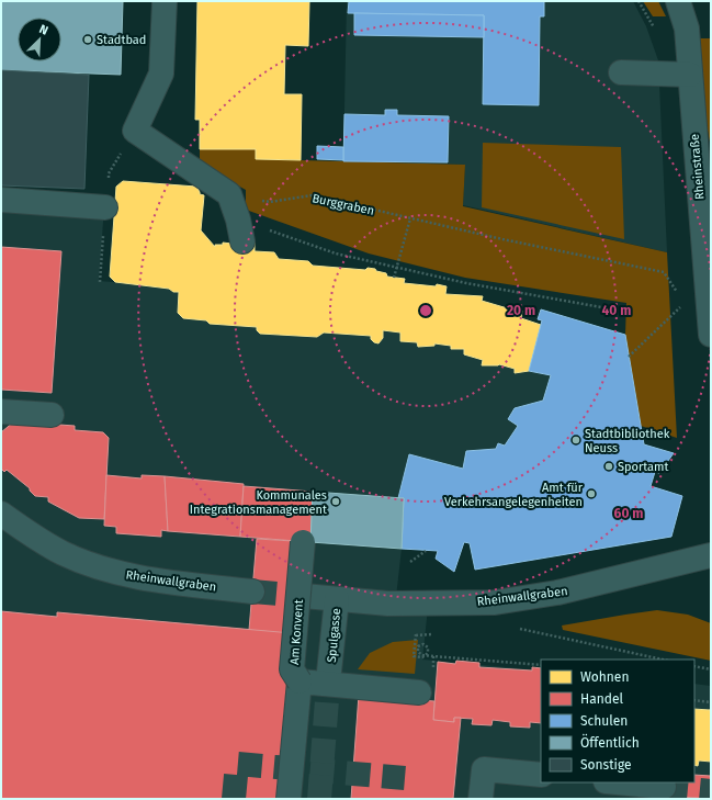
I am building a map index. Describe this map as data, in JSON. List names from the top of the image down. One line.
{"streets":{"street":["Rheinstraße","Rheinwallgraben","Am Konvent","Spulgasse"],"path":["Burggraben"]},"crossings":[["Rheinstraße","Burggraben"],["Rheinwallgraben","Spulgasse"]],"places":["Stadtbad","Stadtbibliothek Neuss","Sportamt","Amt für Verkehrsangelegenheiten","Kommunales Integrationsmanagement"],"legend":["Wohnen","Handel","Schulen","Öffentlich","Sonstige"],"north":"top right","rings":["20 m","40 m","60 m"]}
